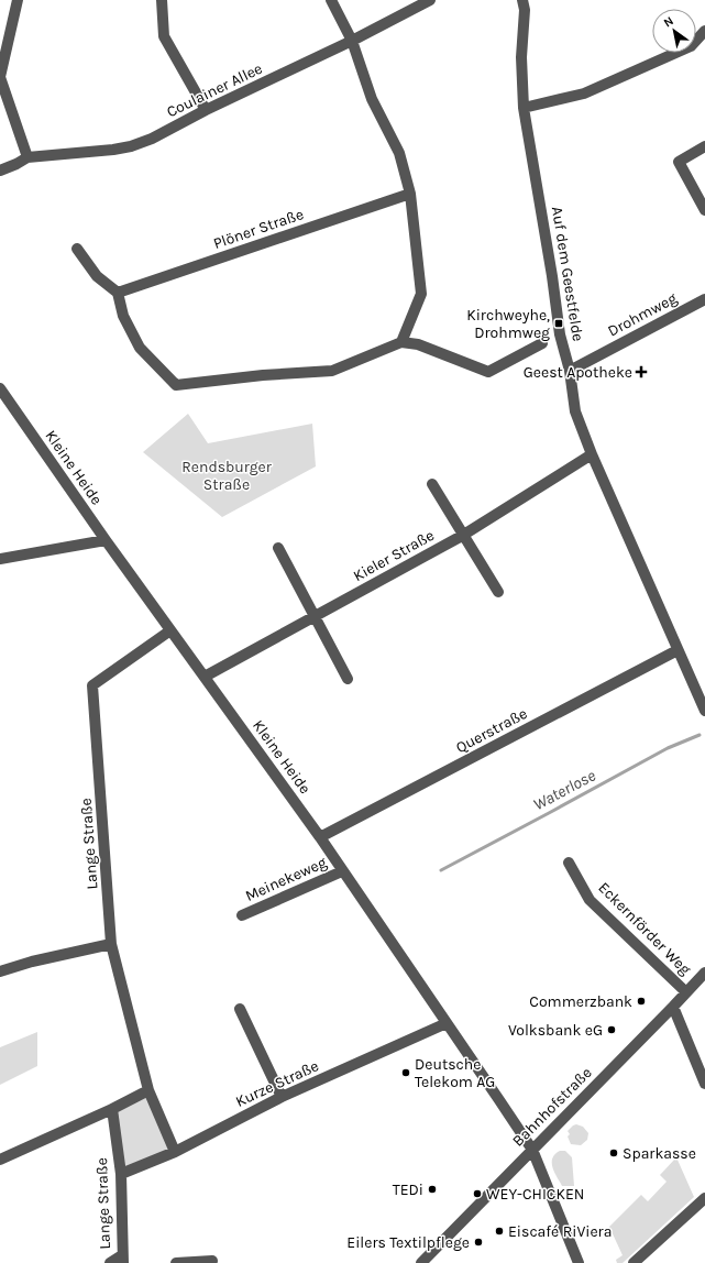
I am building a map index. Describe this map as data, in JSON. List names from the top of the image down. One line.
{"streets":{"street":["Coulainer Allee","Plöner Straße","Auf dem Geestfelde","Drohmweg","Kleine Heide","Kieler Straße","Querstraße","Lange Straße","Meinekeweg","Eckernförder Weg","Kurze Straße","Bahnhofstraße"]},"crossings":[["Auf dem Geestfelde","Drohmweg"],["Auf dem Geestfelde","Kieler Straße"],["Auf dem Geestfelde","Querstraße"],["Kleine Heide","Kieler Straße"],["Kleine Heide","Querstraße"],["Kleine Heide","Lange Straße"],["Kleine Heide","Meinekeweg"],["Kleine Heide","Kurze Straße"],["Kleine Heide","Bahnhofstraße"],["Lange Straße","Kurze Straße"],["Eckernförder Weg","Bahnhofstraße"]],"water":["Waterlose"],"parks":["Rendsburger Straße"],"places":{"transit":["Kirchweyhe, Drohmweg"],"health":["Geest Apotheke"],"other":["Commerzbank","Volksbank eG","Deutsche Telekom AG","Sparkasse","TEDi","WEY-CHICKEN","Eiscafé RiViera","Eilers Textilpflege"]},"north":"top left"}
